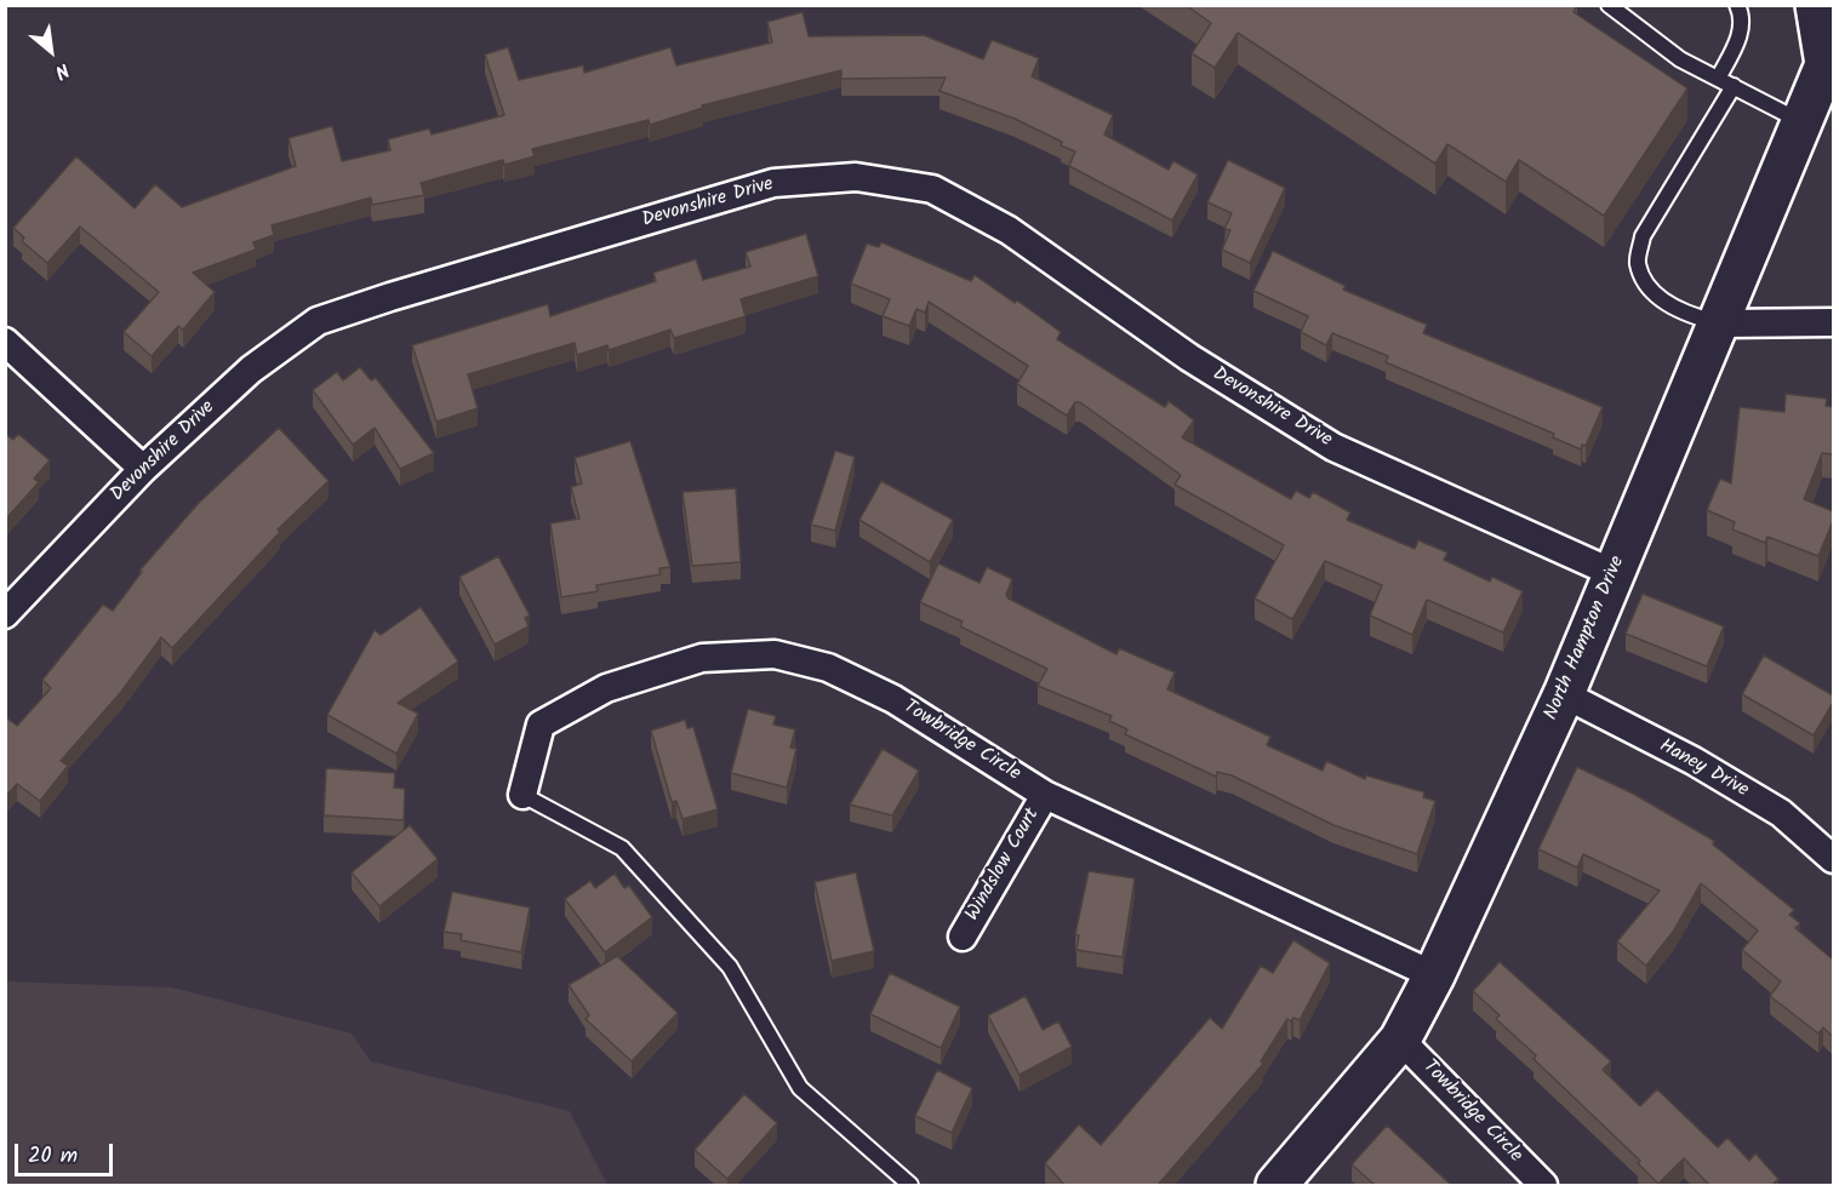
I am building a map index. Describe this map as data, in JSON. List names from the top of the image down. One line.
{"streets":{"street":["Devonshire Drive","North Hampton Drive","Towbridge Circle","Haney Drive","Windslow Court"]},"crossings":[["Devonshire Drive","North Hampton Drive"],["North Hampton Drive","Towbridge Circle"],["North Hampton Drive","Haney Drive"],["Towbridge Circle","Windslow Court"]],"scale_bar":"20 m","north":"bottom right"}
